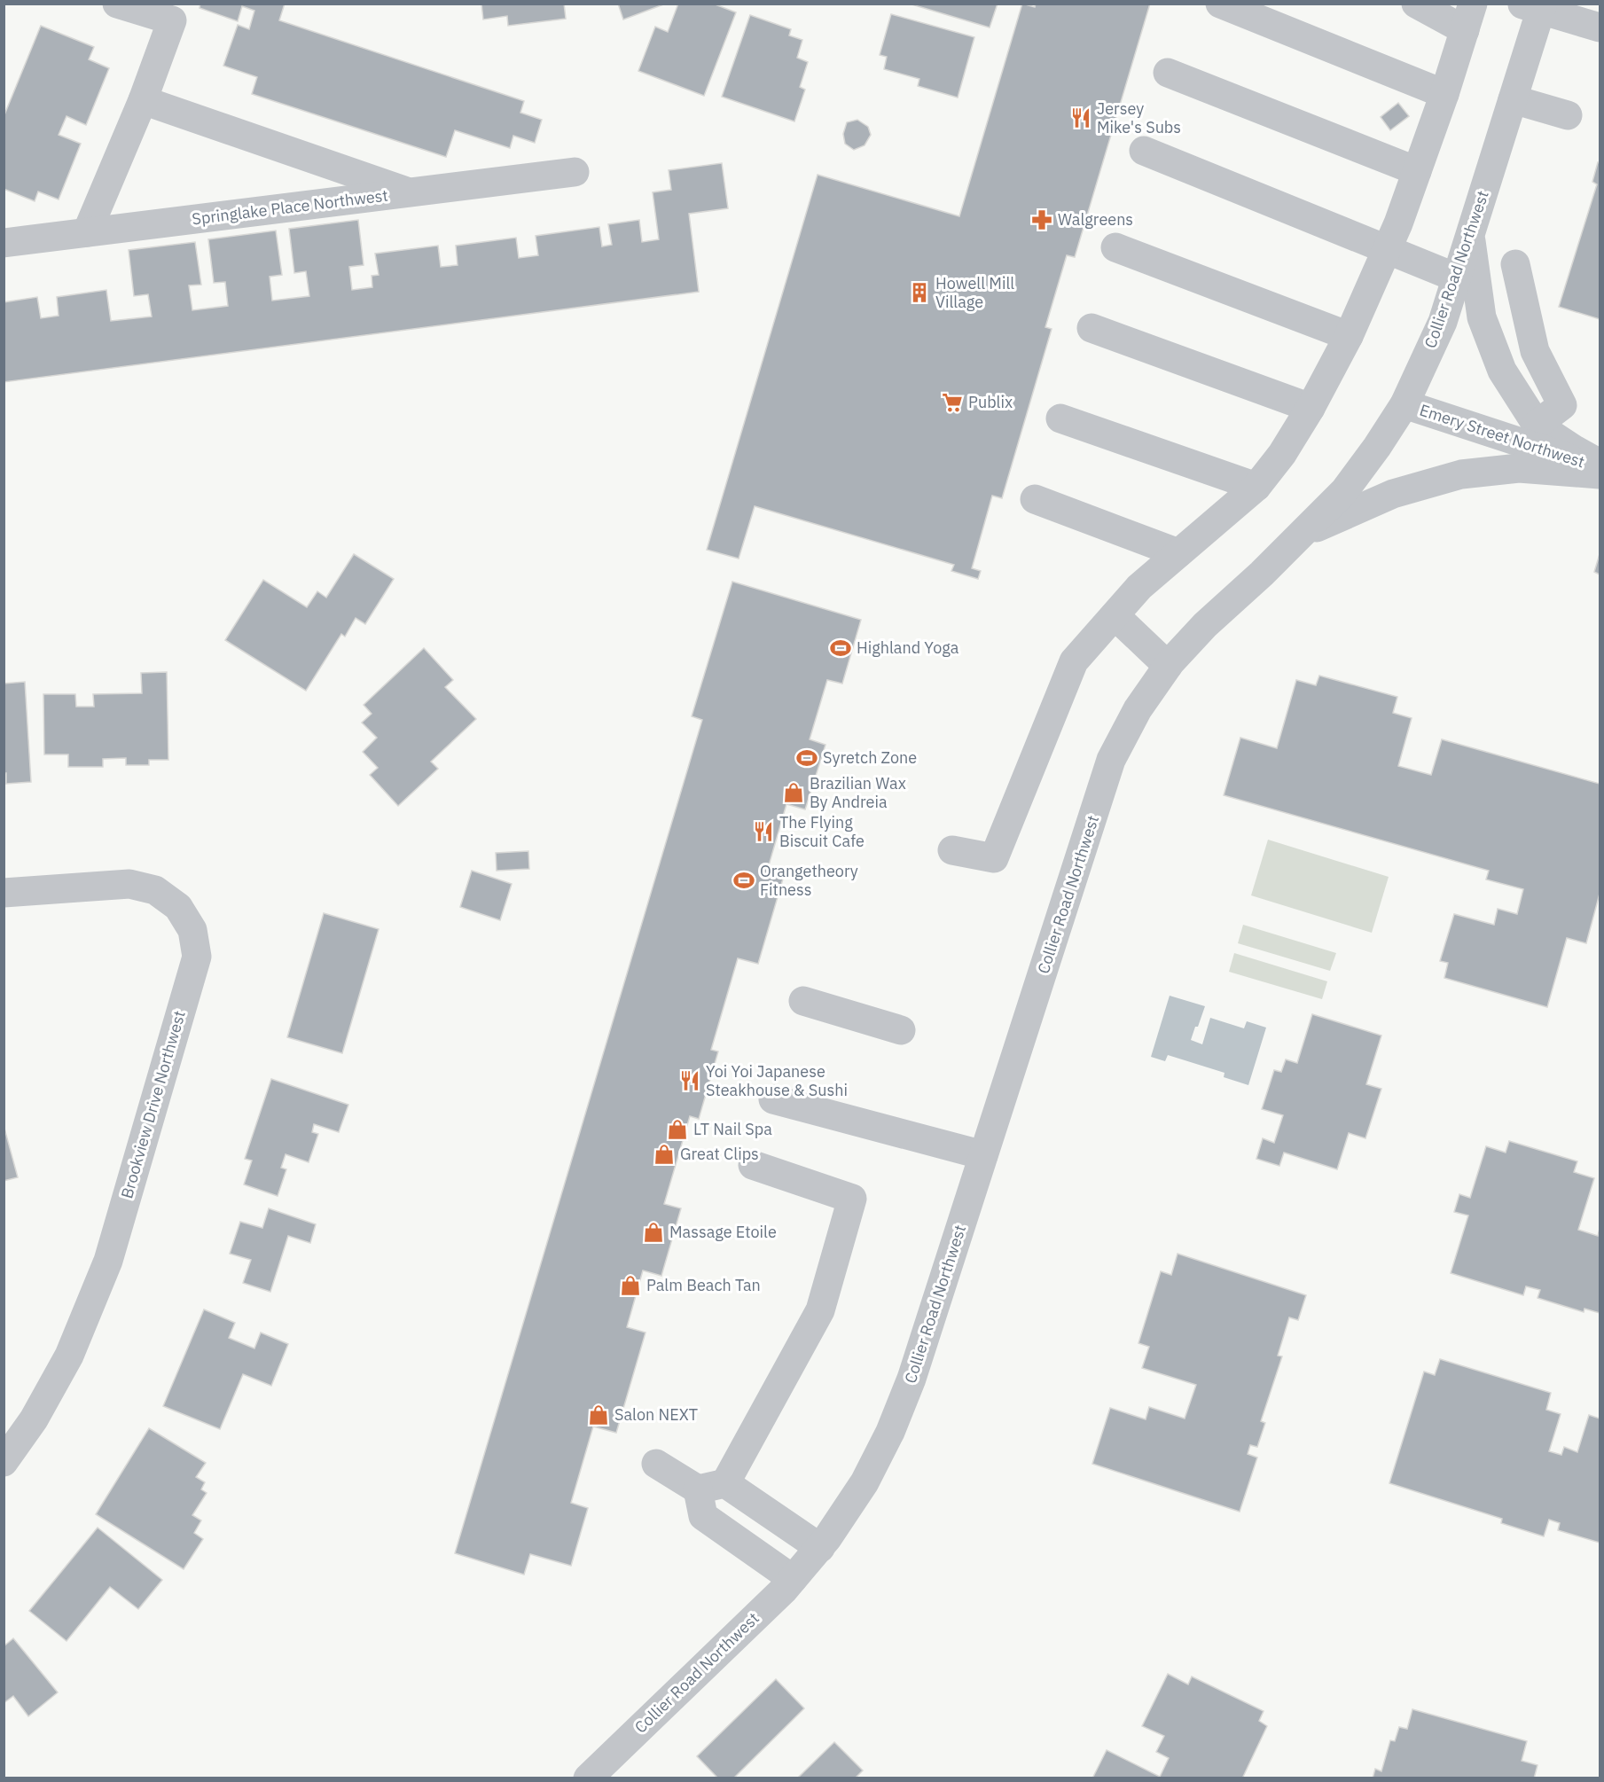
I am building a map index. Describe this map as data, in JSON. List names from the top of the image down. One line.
{"streets":{"street":["Springlake Place Northwest","Collier Road Northwest","Emery Street Northwest","Brookview Drive Northwest"]},"crossings":[["Collier Road Northwest","Emery Street Northwest"]],"places":{"restaurant":["Jersey Mike's Subs","The Flying Biscuit Cafe","Yoi Yoi Japanese Steakhouse & Sushi"],"pharmacy":["Walgreens"],"building":["Howell Mill Village"],"supermarket":["Publix"],"sports":["Highland Yoga","Syretch Zone","Orangetheory Fitness"],"shop":["Brazilian Wax By Andreia","LT Nail Spa","Great Clips","Massage Etoile","Palm Beach Tan","Salon NEXT"]}}
